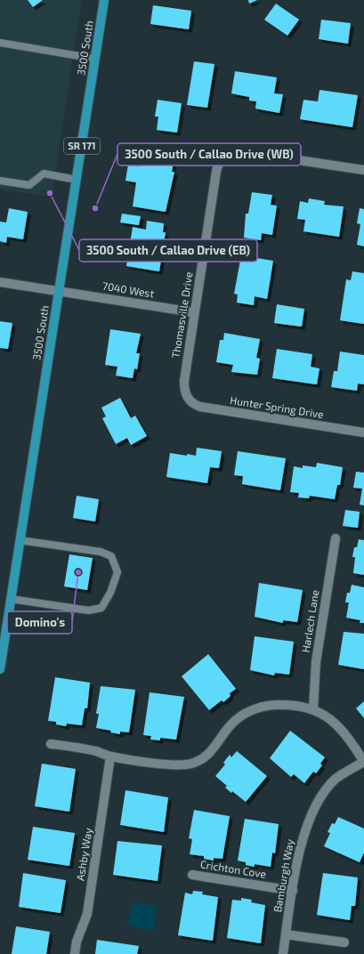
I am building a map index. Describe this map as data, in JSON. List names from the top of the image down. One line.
{"streets":{"main road":["3500 South","SR 171"],"street":["7040 West","Thomasville Drive","Hunter Spring Drive","Harlech Lane","Ashby Way","Crichton Cove","Bamburgh Way"]},"crossings":[["3500 South","7040 West"],["7040 West","Thomasville Drive"],["Thomasville Drive","Hunter Spring Drive"],["Crichton Cove","Bamburgh Way"]],"places":["3500 South / Callao Drive (EB)","3500 South / Callao Drive (WB)","Domino's"]}
